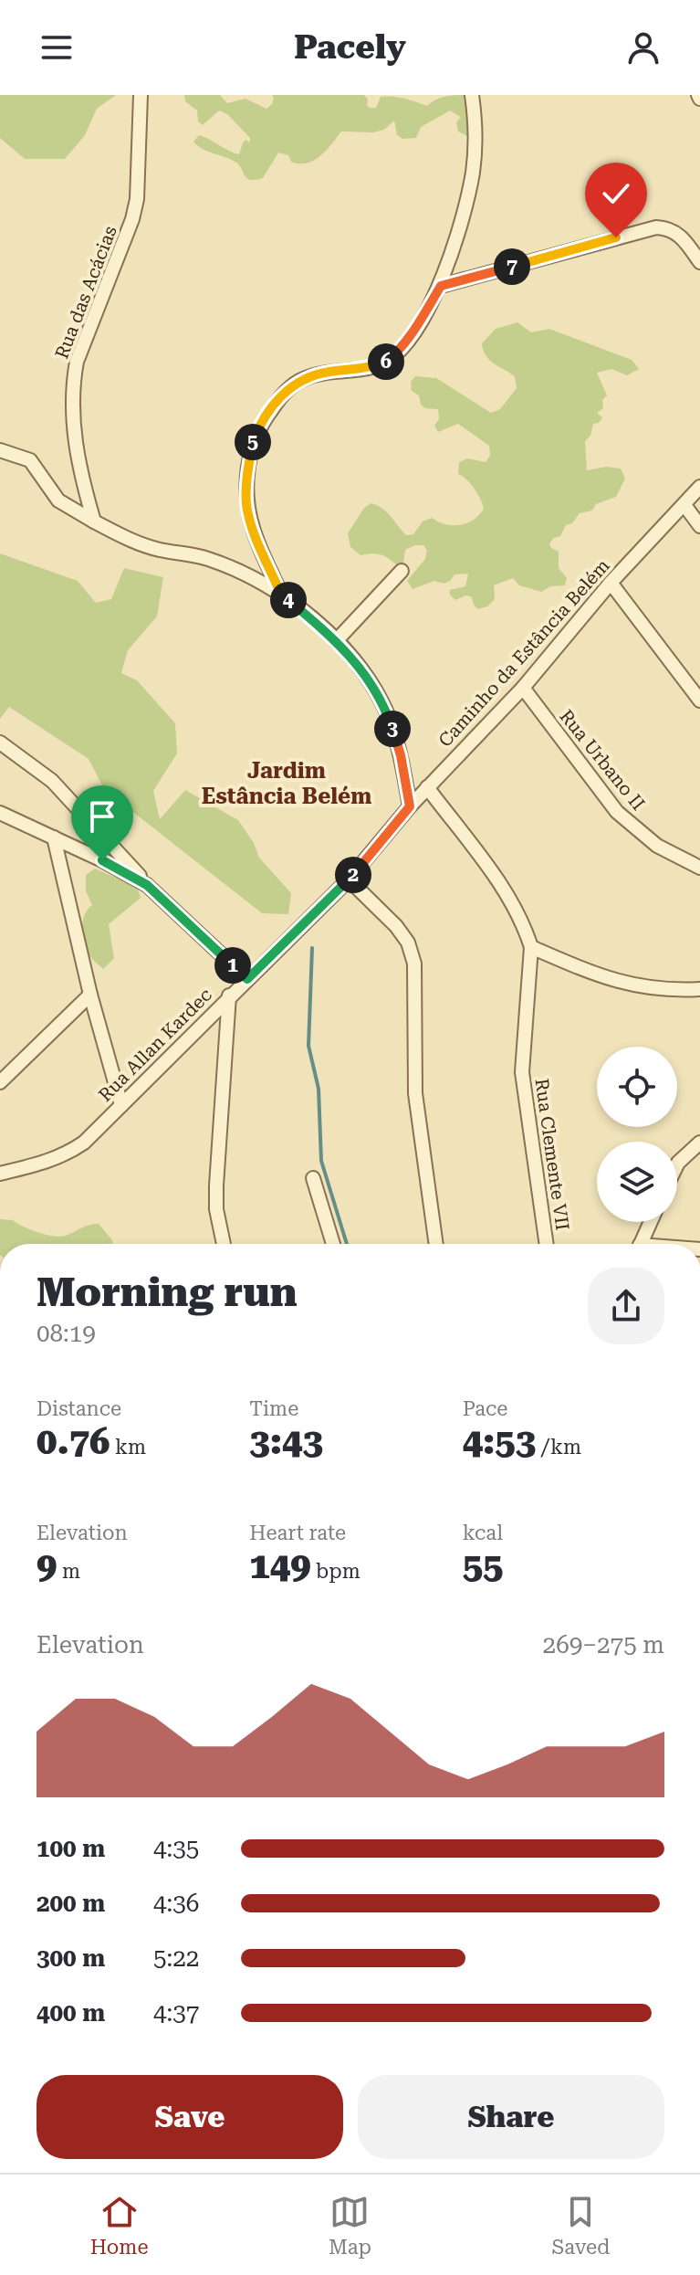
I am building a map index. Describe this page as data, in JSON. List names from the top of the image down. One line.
{"streets":{"street":["Rua das Acácias","Caminho da Estância Belém","Rua Urbano II","Rua Allan Kardec","Rua Clemente VII"]},"crossings":[["Caminho da Estância Belém","Rua Urbano II"],["Caminho da Estância Belém","Rua Allan Kardec"],["Caminho da Estância Belém","Rua Clemente VII"]],"districts":["Jardim Estância Belém"],"page":{"header":"Pacely","pins":["7","6","5","4","3","2","1"],"heading":["Morning run","08:19"],"stats":[["Distance","0.76 km"],["Time","3:43"],["Pace","4:53 /km"],["Elevation","9 m"],["Heart rate","149 bpm"],["kcal","55"]],"chart":["Elevation","269–275 m"],"list":[{"name":"100 m","note":"4:35"},{"name":"200 m","note":"4:36"},{"name":"300 m","note":"5:22"},{"name":"400 m","note":"4:37"}],"buttons":["Save","Share"],"tabs":["Home","Map","Saved"]}}
